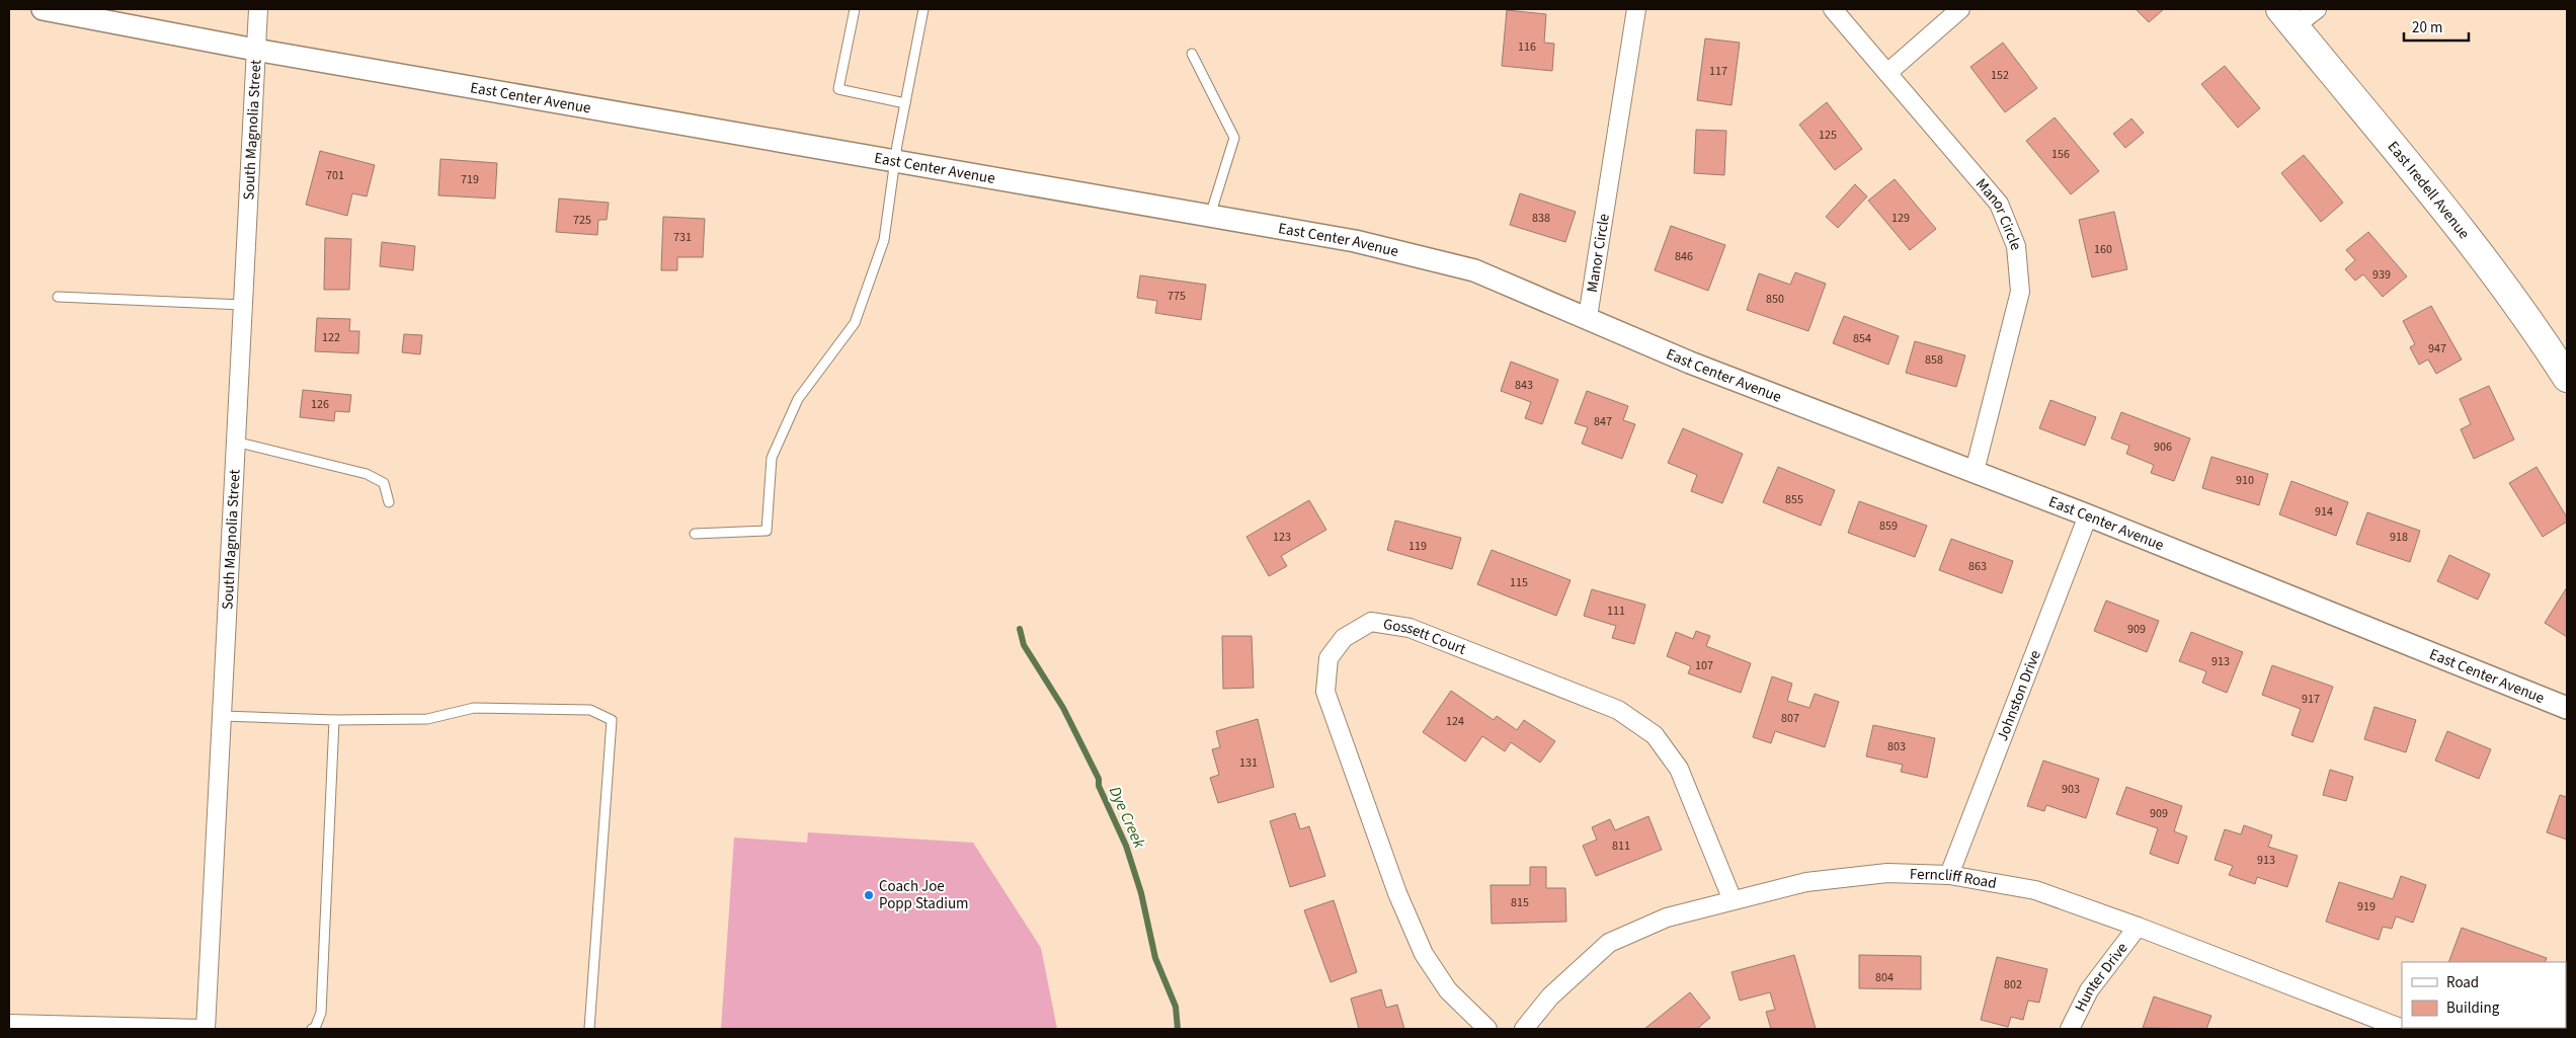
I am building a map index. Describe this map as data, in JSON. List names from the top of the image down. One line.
{"streets":{"main road":["East Iredell Avenue"],"street":["East Center Avenue","South Magnolia Street","Manor Circle","Gossett Court","Johnston Drive","Ferncliff Road","Hunter Drive"]},"crossings":[["East Center Avenue","South Magnolia Street"],["East Center Avenue","Manor Circle"],["East Center Avenue","Johnston Drive"],["Gossett Court","Ferncliff Road"],["Johnston Drive","Ferncliff Road"],["Ferncliff Road","Hunter Drive"]],"water":["Dye Creek"],"places":["Coach Joe Popp Stadium"],"house_numbers":["116","117","152","125","156","701","719","838","129","725","731","160","846","939","775","850","122","854","947","858","843","126","847","906","910","855","914","859","123","918","119","863","115","111","909","913","107","917","807","124","803","131","903","909","811","913","815","919","804","802"],"legend":["Road","Building"],"scale_bar":"20 m"}
